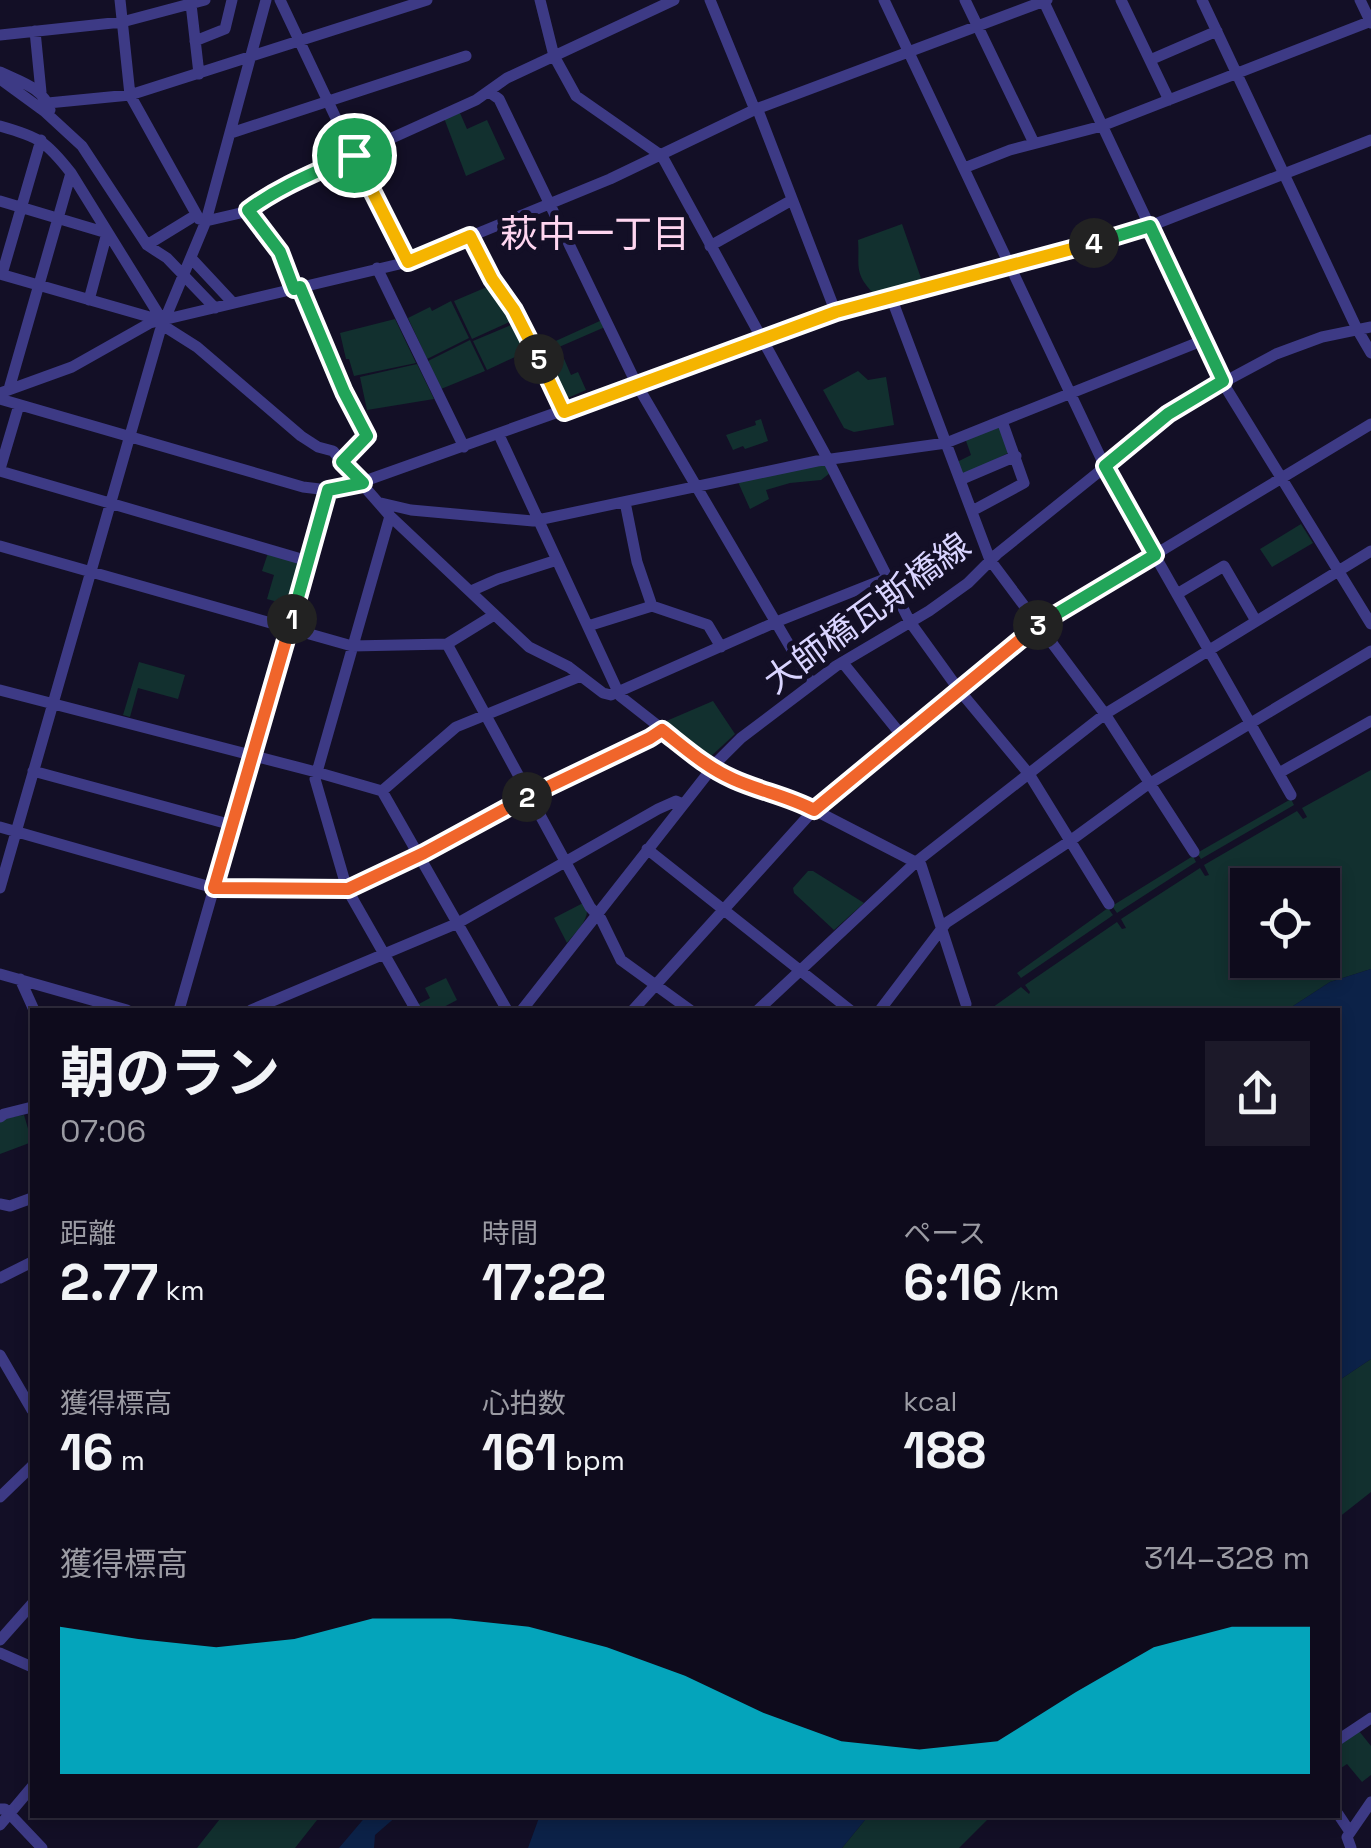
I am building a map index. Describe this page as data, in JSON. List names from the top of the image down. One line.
{"streets":{"street":["大師橋瓦斯橋線"]},"districts":["萩中一丁目"],"page":{"pins":["4","5","1","3","2"],"heading":["朝のラン","07:06"],"stats":[["距離","2.77 km"],["時間","17:22"],["ペース","6:16 /km"],["獲得標高","16 m"],["心拍数","161 bpm"],["kcal","188"]],"chart":["獲得標高","314–328 m"]}}
